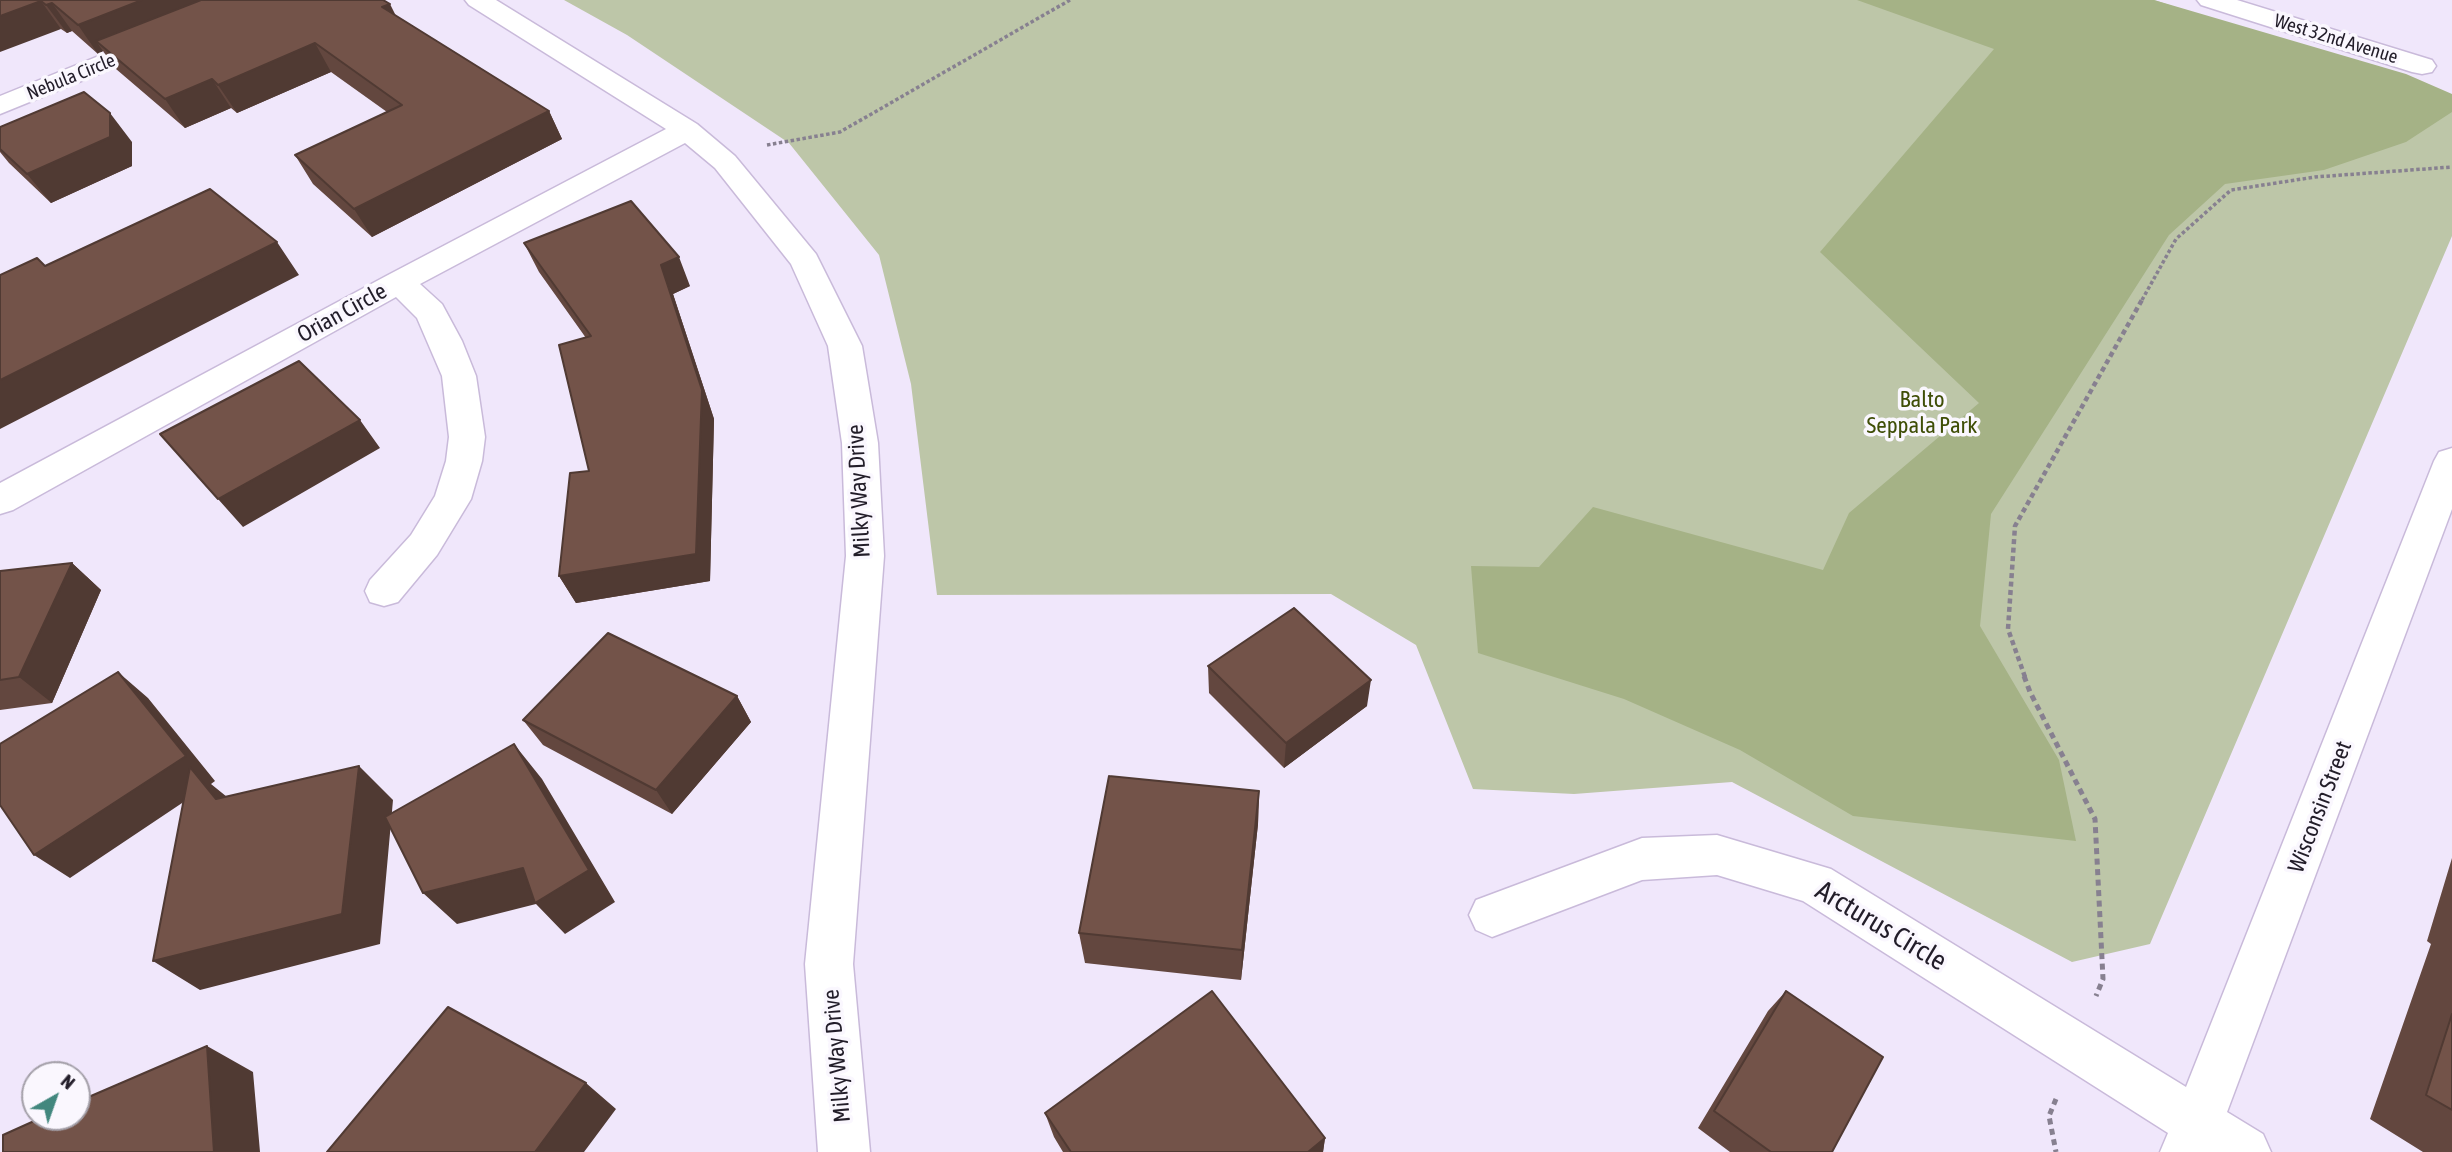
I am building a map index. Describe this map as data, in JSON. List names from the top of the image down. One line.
{"streets":{"street":["West 32nd Avenue","Nebula Circle","Orian Circle","Milky Way Drive","Wisconsin Street","Arcturus Circle"]},"crossings":[["Orian Circle","Milky Way Drive"],["Wisconsin Street","Arcturus Circle"]],"parks":["Balto Seppala Park"],"north":"top right"}
